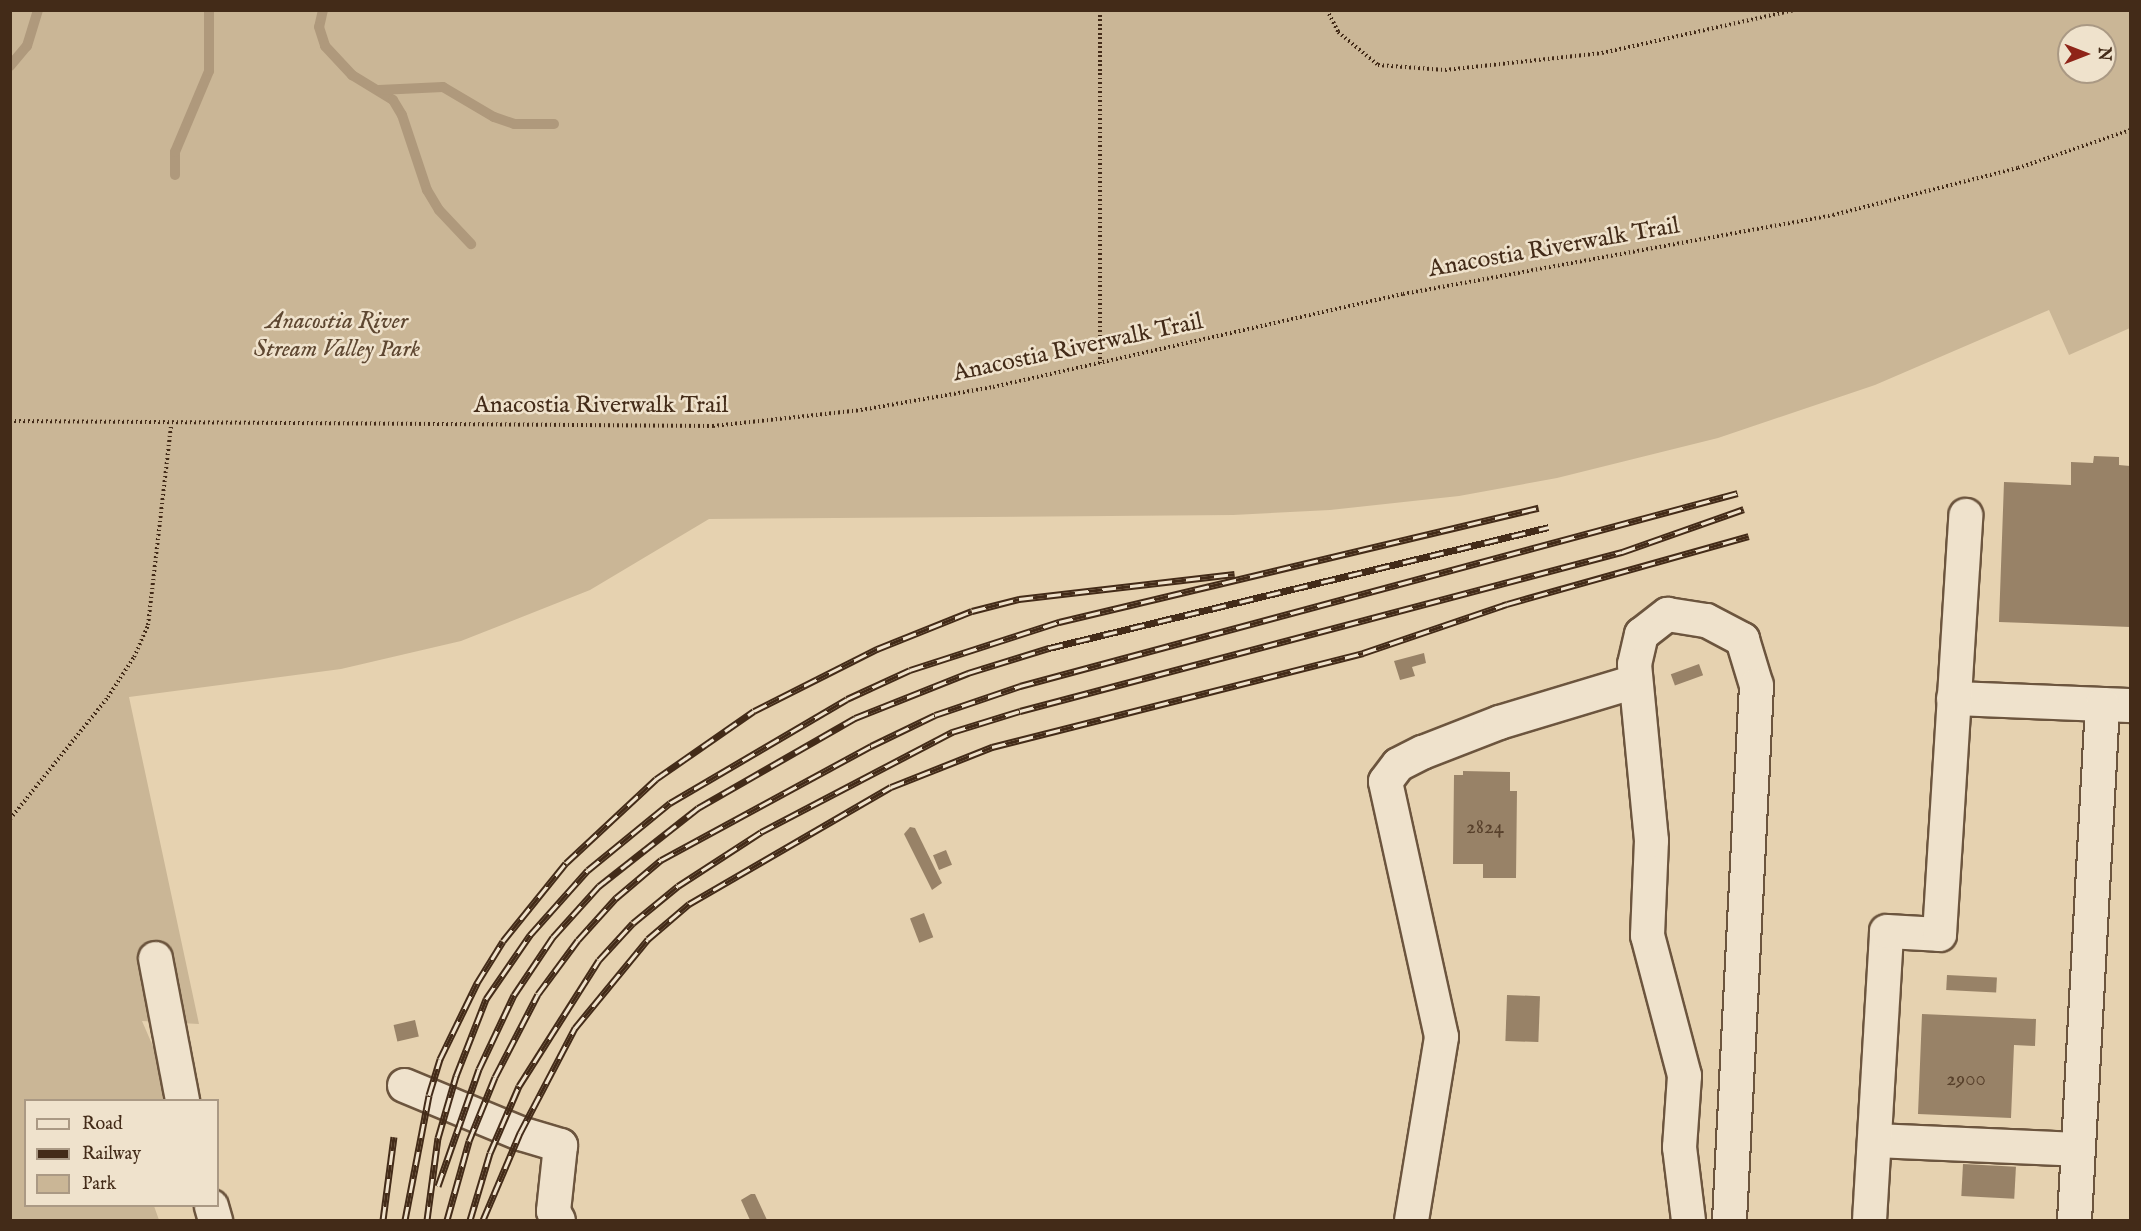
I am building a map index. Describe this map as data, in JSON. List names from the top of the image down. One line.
{"streets":{"path":["Anacostia Riverwalk Trail"]},"parks":["Anacostia River Stream Valley Park"],"house_numbers":["2824","2900"],"legend":["Road","Railway","Park"],"north":"right"}
